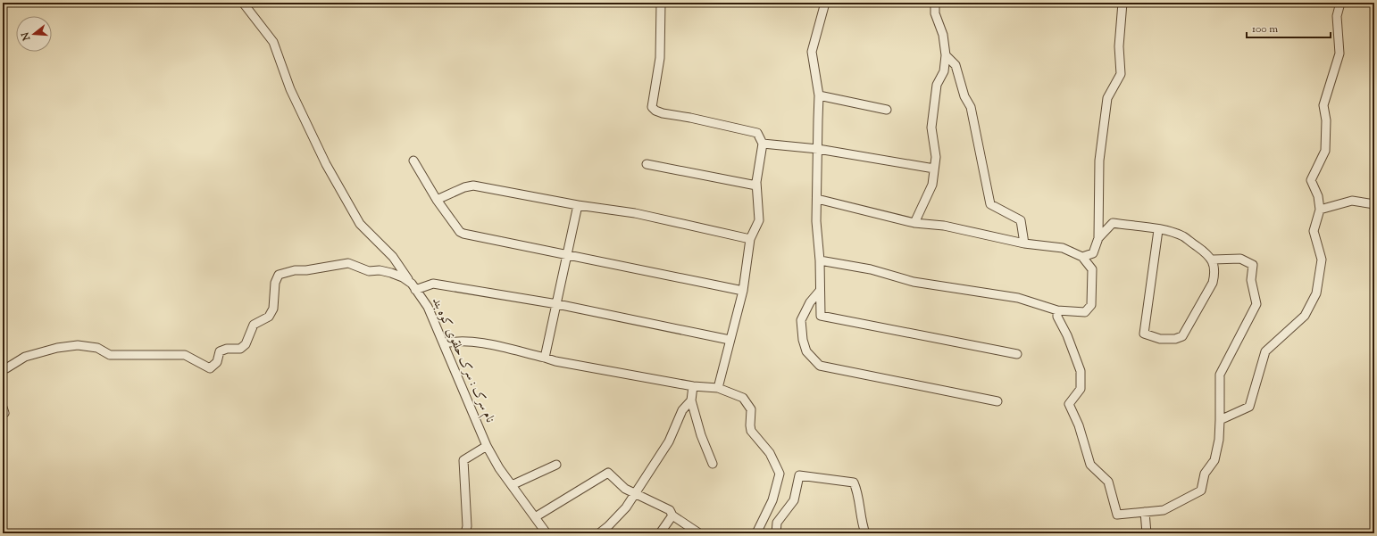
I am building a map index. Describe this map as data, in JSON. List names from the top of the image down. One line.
{"streets":{"street":["نام سرک : سرک حلقوی کوه بند"]},"scale_bar":"100 m","north":"left"}
